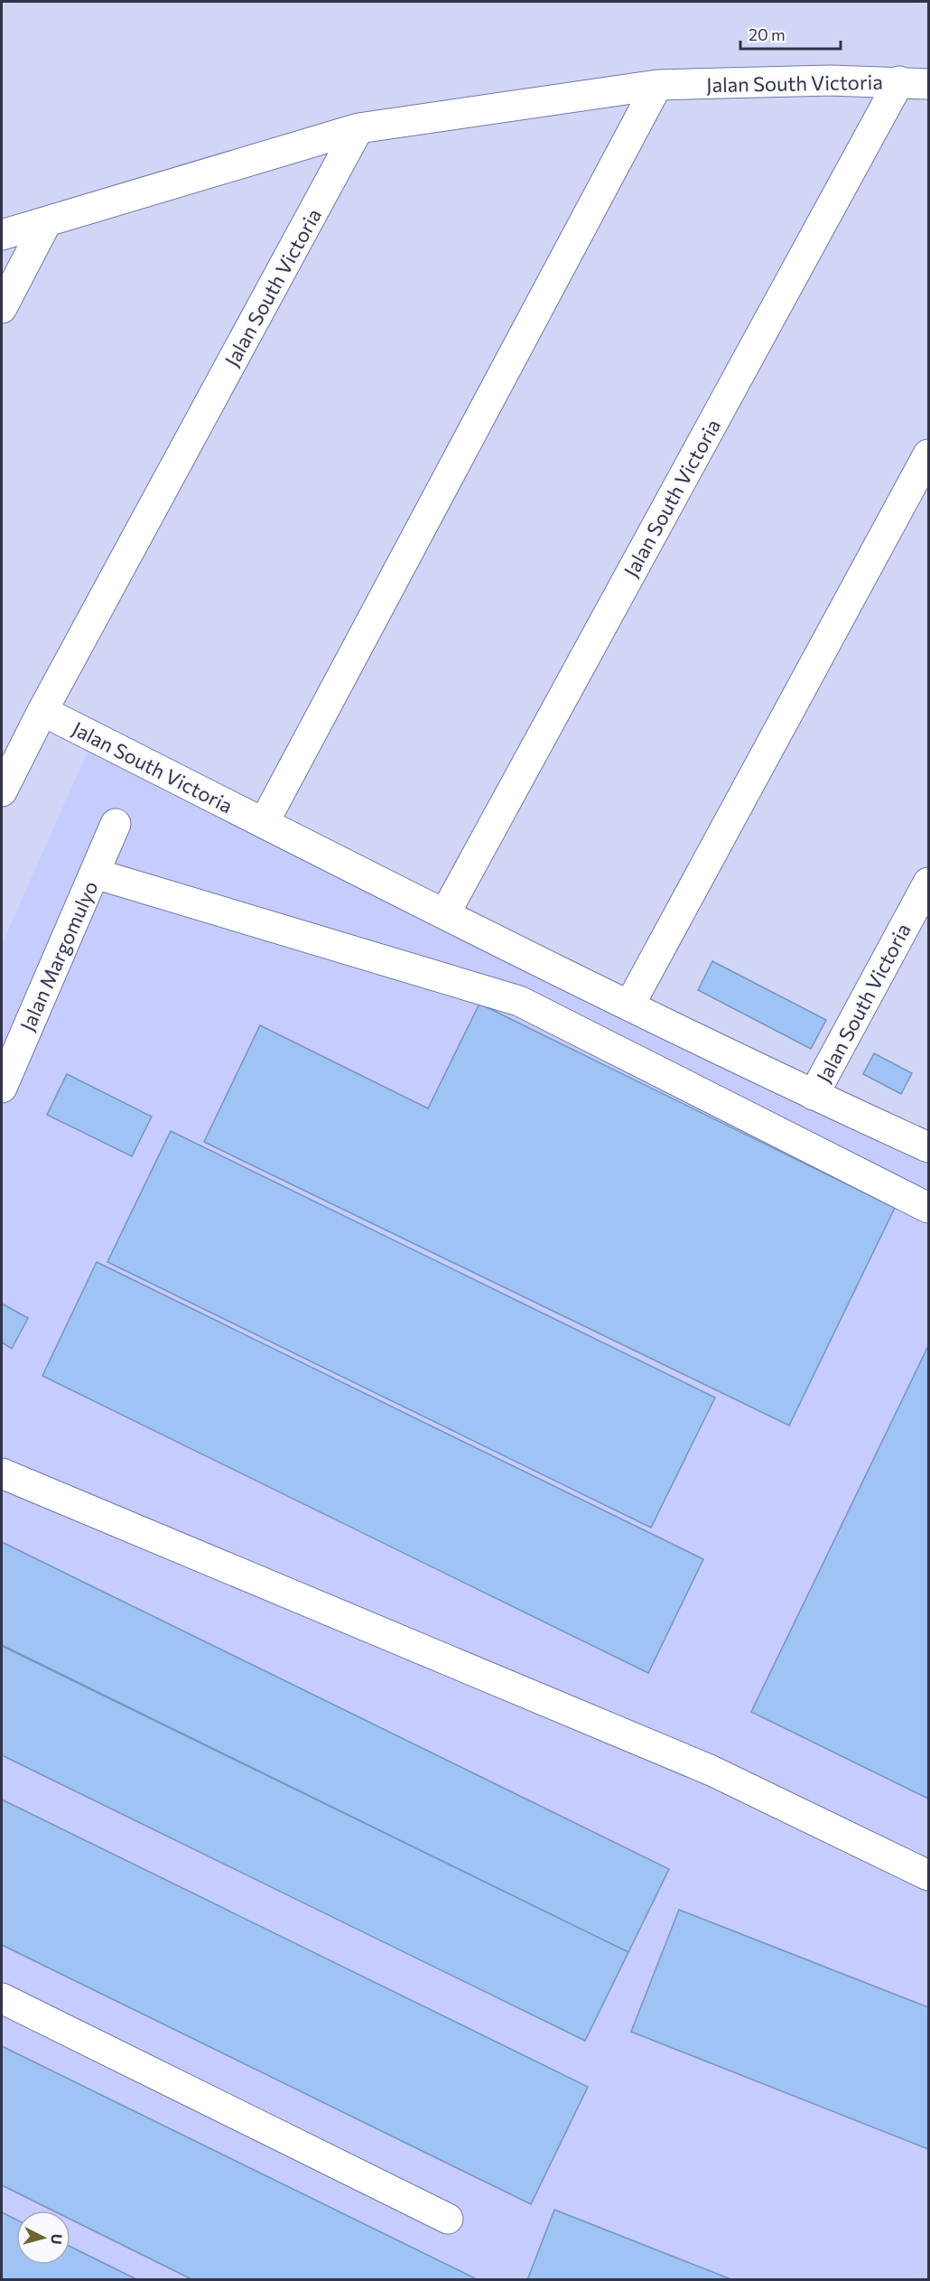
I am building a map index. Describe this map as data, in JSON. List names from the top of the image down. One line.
{"streets":{"street":["Jalan South Victoria","Jalan Margomulyo"]},"scale_bar":"20 m","north":"right"}
